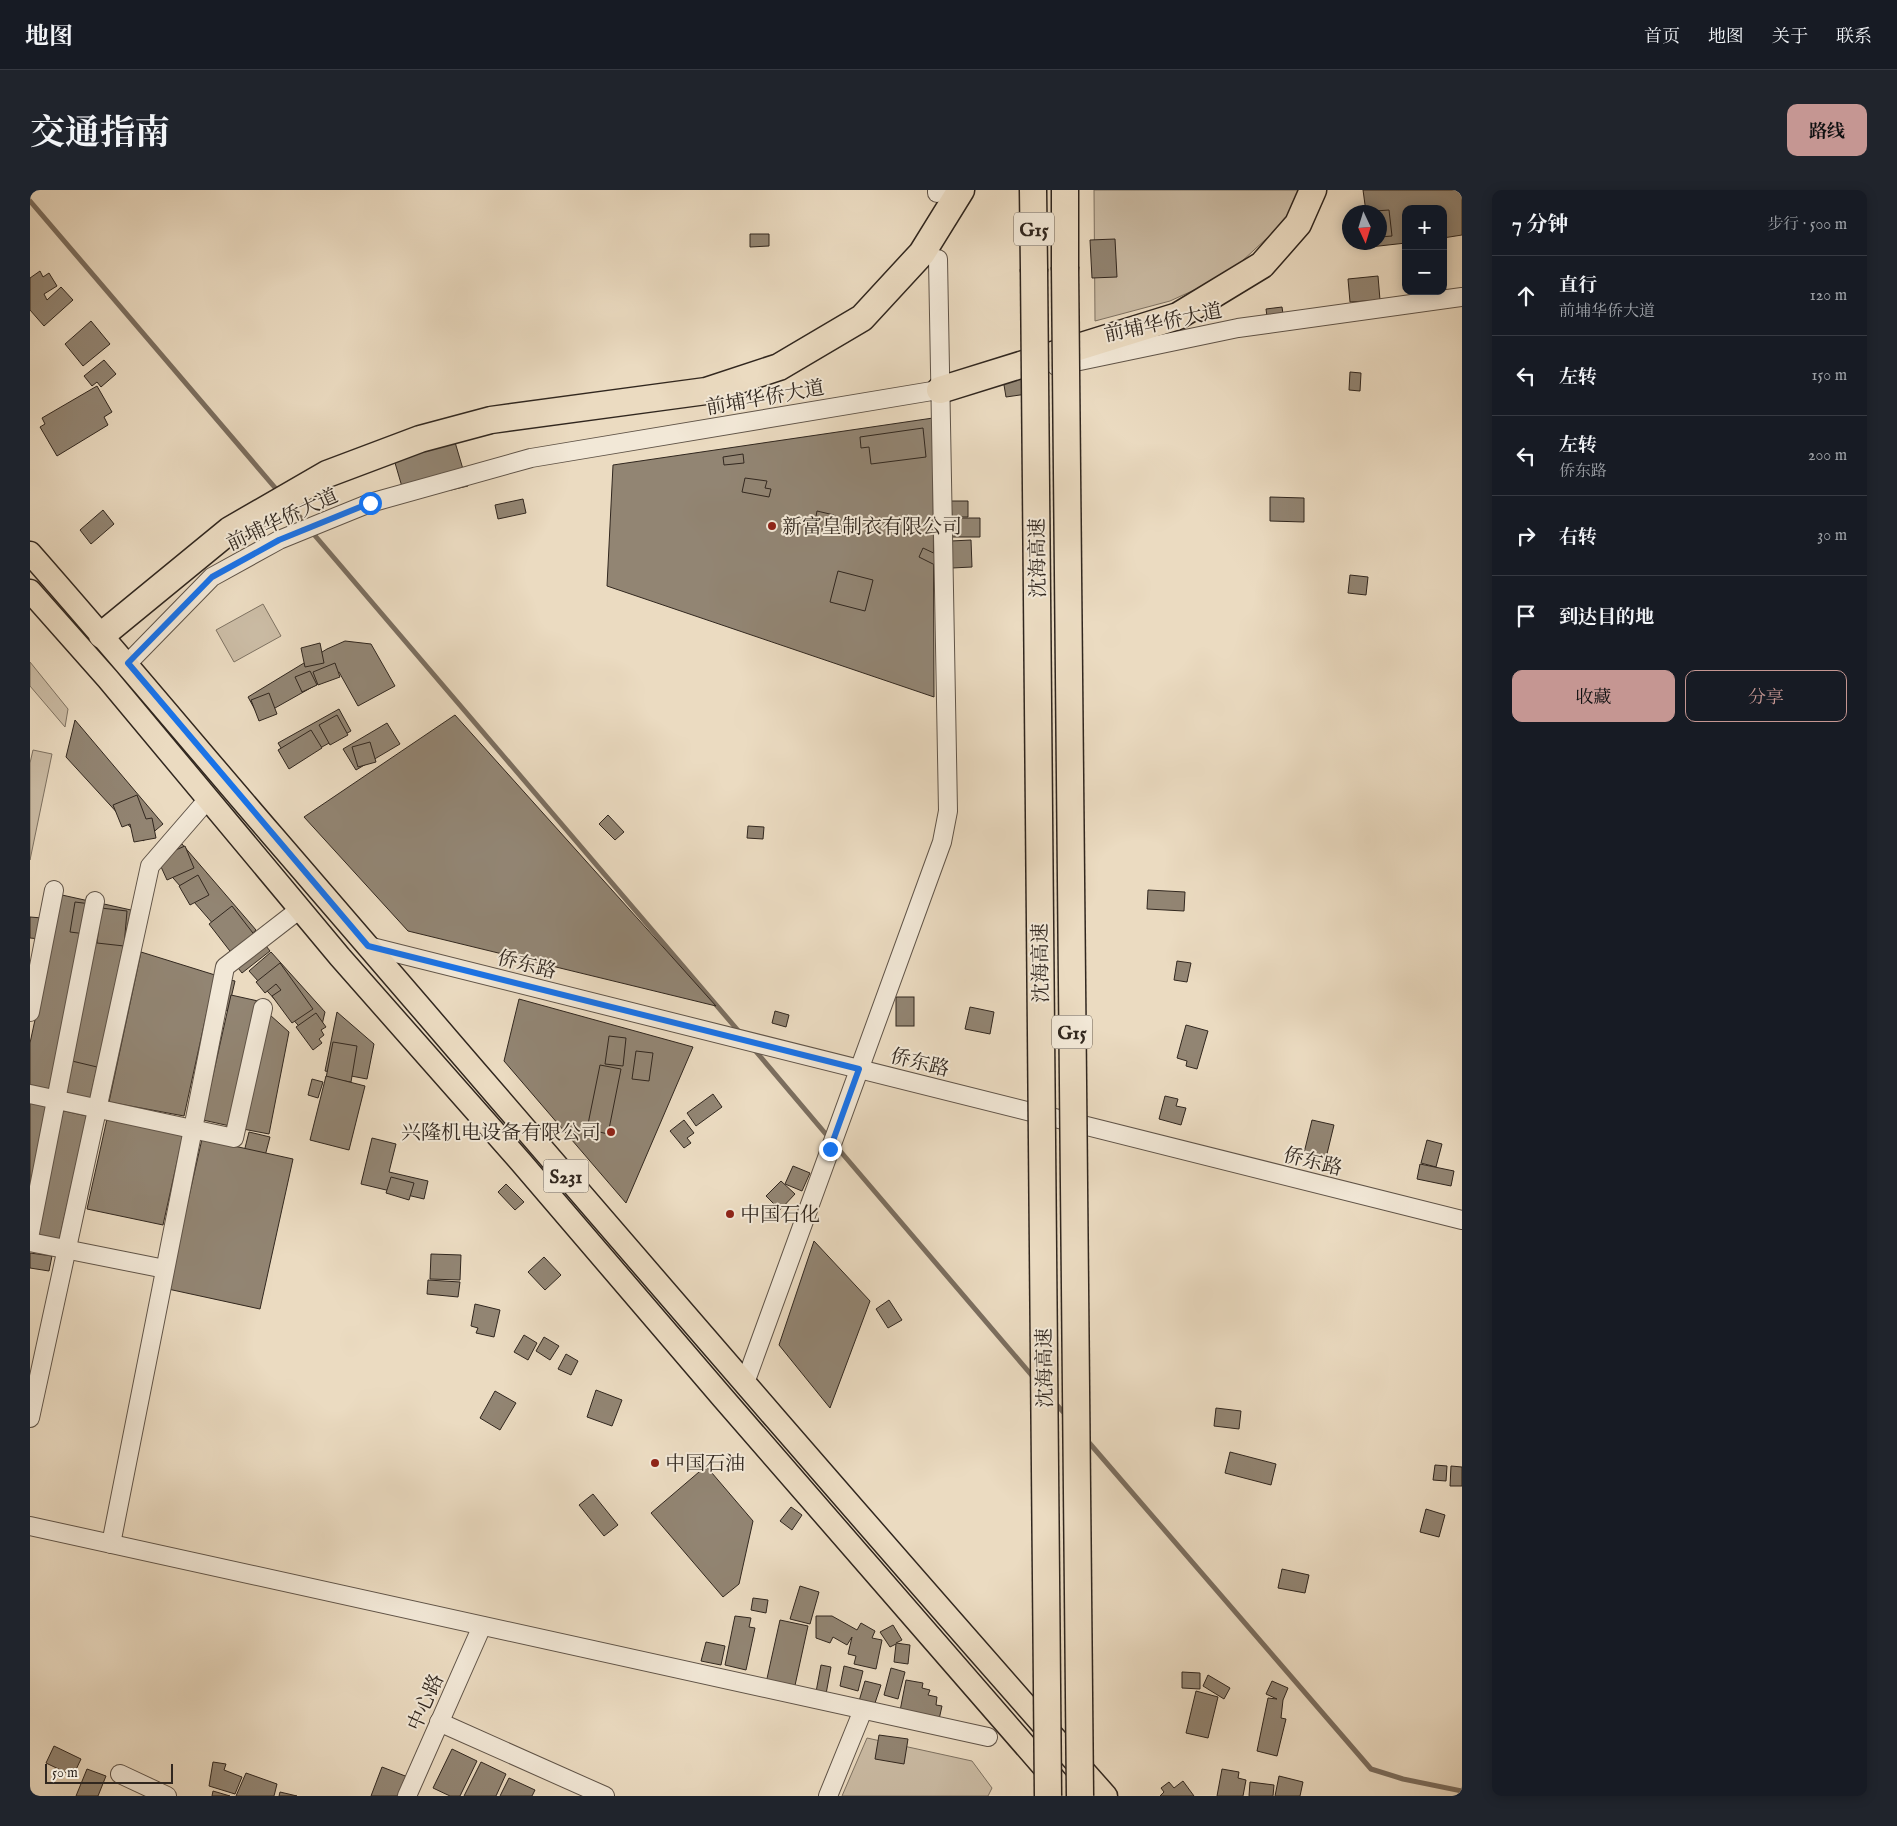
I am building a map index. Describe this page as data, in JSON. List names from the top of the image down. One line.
{"streets":{"highway":["G15","沈海高速"],"main road":["S231"],"street":["前埔华侨大道","侨东路","中心路"]},"crossings":[["前埔华侨大道","S231"],["侨东路","S231"]],"places":["新富皇制衣有限公司","兴隆机电设备有限公司","中国石化","中国石油"],"scale_bar":"50 m","north":"bottom","page":{"header":"地图","nav":["首页","地图","关于","联系"],"title":"交通指南","buttons":["路线",["收藏","分享"]],"heading":["7 分钟","步行 · 500 m"],"map_buttons":["+","−"],"list":[["直行","前埔华侨大道","120 m"],["左转","150 m"],["左转","侨东路","200 m"],["右转","30 m"],"到达目的地"],"scale":"50 m"}}
